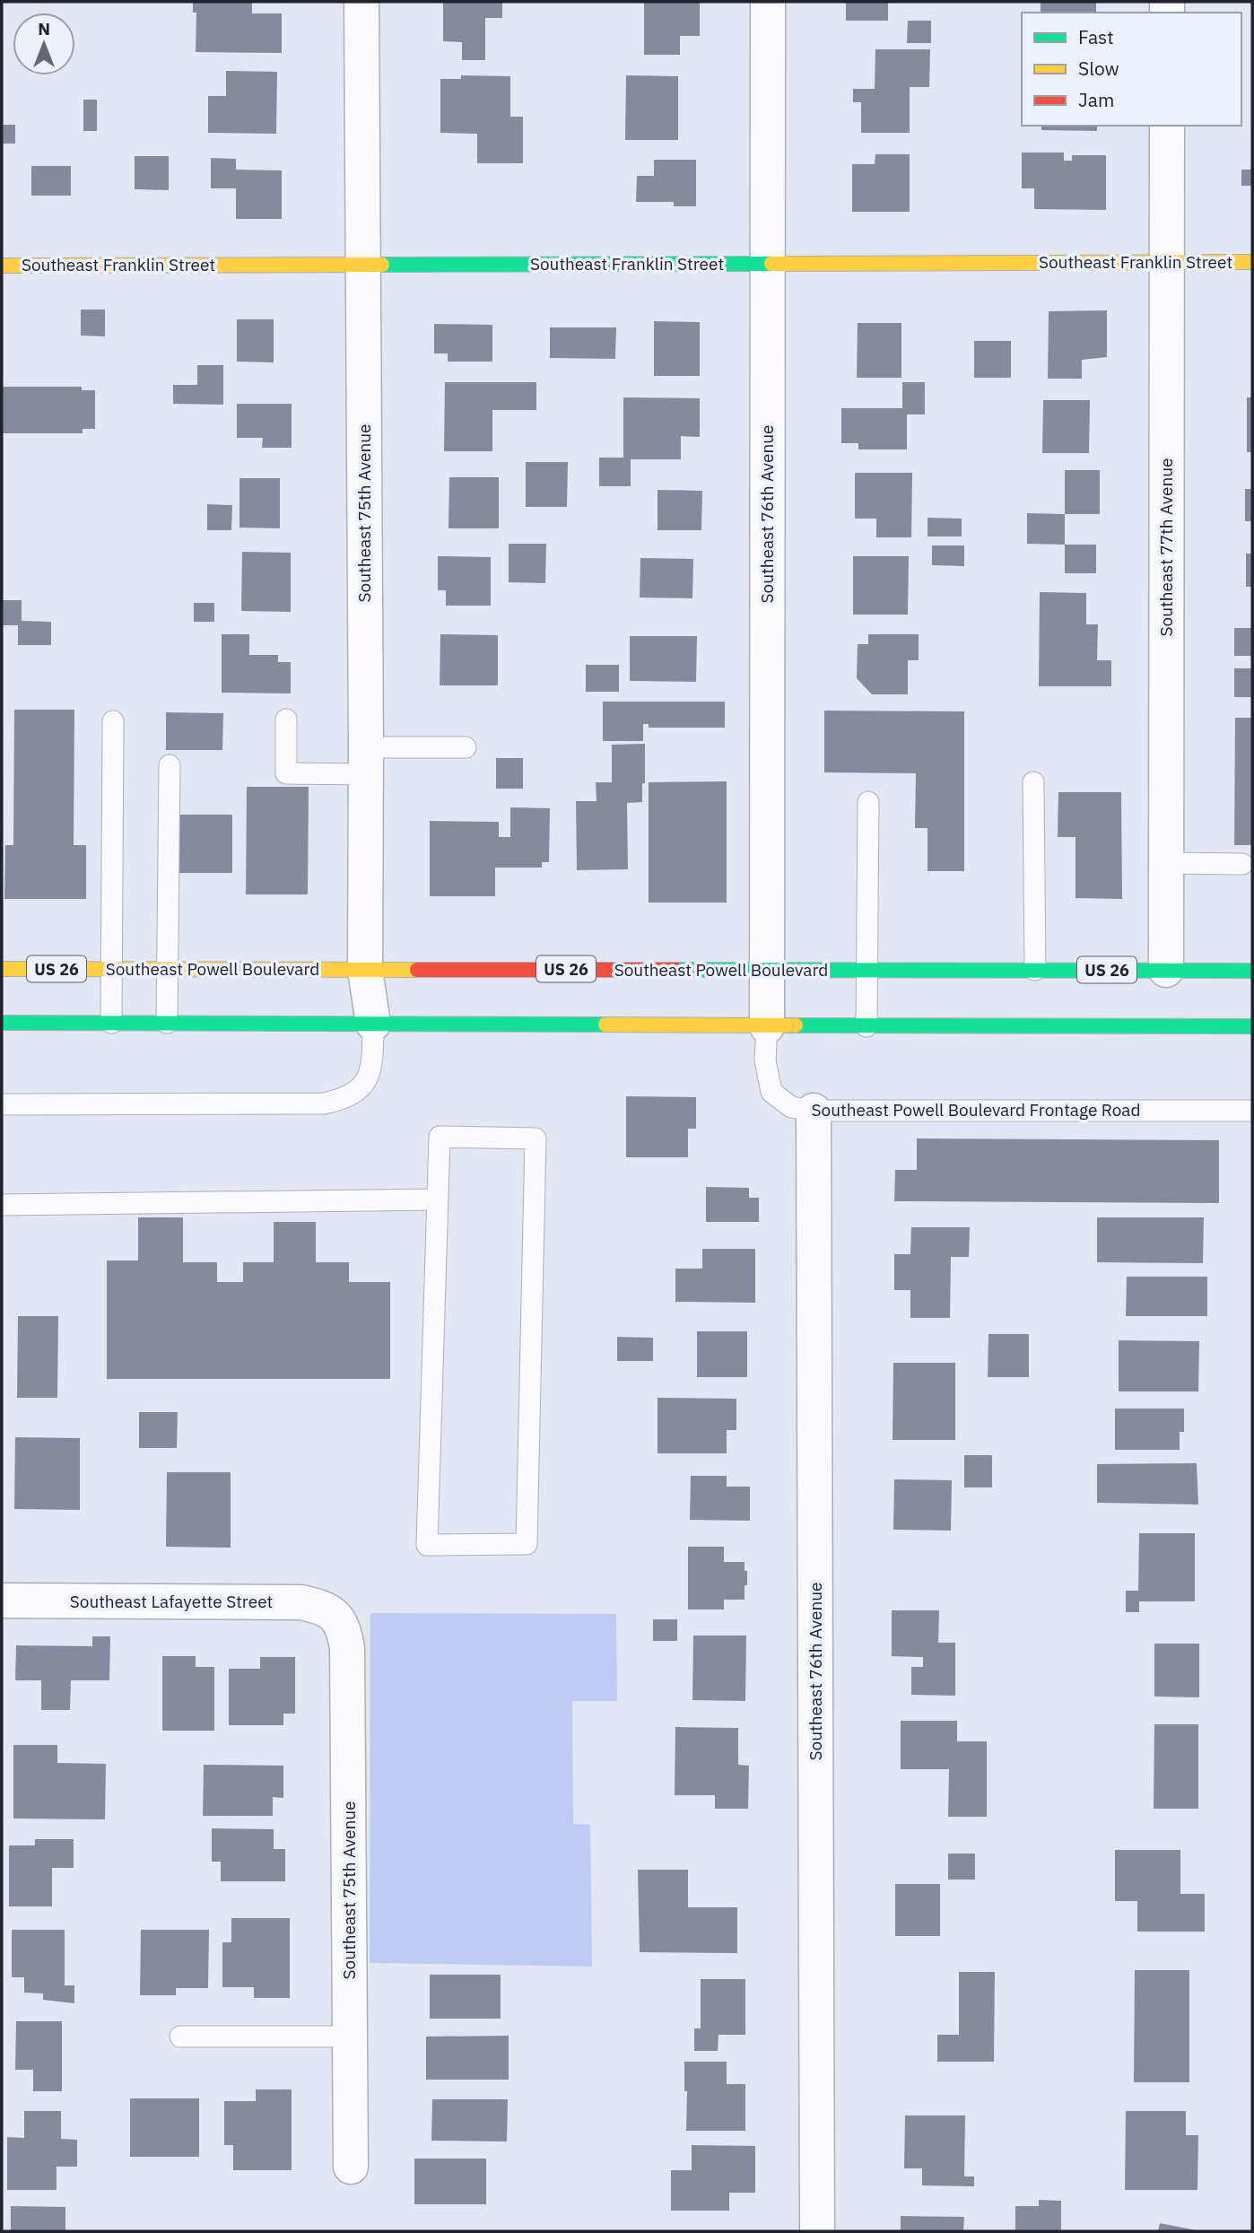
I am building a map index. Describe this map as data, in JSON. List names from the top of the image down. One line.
{"streets":{"main road":["Southeast Franklin Street","US 26","Southeast Powell Boulevard"],"street":["Southeast 75th Avenue","Southeast 76th Avenue","Southeast 77th Avenue","Southeast Lafayette Street"],"lane":["Southeast Powell Boulevard Frontage Road"]},"crossings":[["Southeast Franklin Street","Southeast 75th Avenue"],["Southeast Franklin Street","Southeast 76th Avenue"],["Southeast Franklin Street","Southeast 77th Avenue"],["Southeast 75th Avenue","Southeast Powell Boulevard"],["Southeast 75th Avenue","Southeast Lafayette Street"],["Southeast 76th Avenue","Southeast Powell Boulevard"],["Southeast 76th Avenue","Southeast Powell Boulevard Frontage Road"],["Southeast 77th Avenue","Southeast Powell Boulevard"]],"legend":["Fast","Slow","Jam"],"north":"top"}
